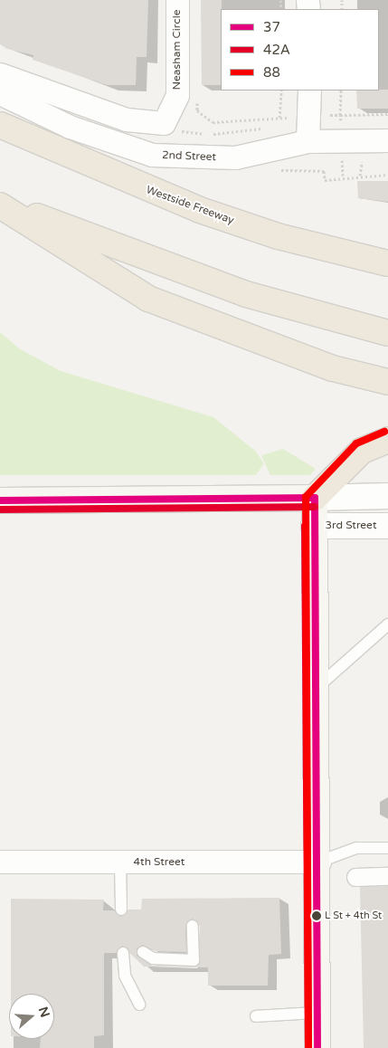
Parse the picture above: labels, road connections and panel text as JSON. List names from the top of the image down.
{
  "streets": {
    "highway": ["Westside Freeway"],
    "street": [
      "Neasham Circle",
      "2nd Street",
      "3rd Street",
      "4th Street"
    ]
  },
  "places": ["L St + 4th St"],
  "lines": ["transit line 88", "transit line 37", "transit line 42A"],
  "legend": ["37", "42A", "88"],
  "north": "right"
}
